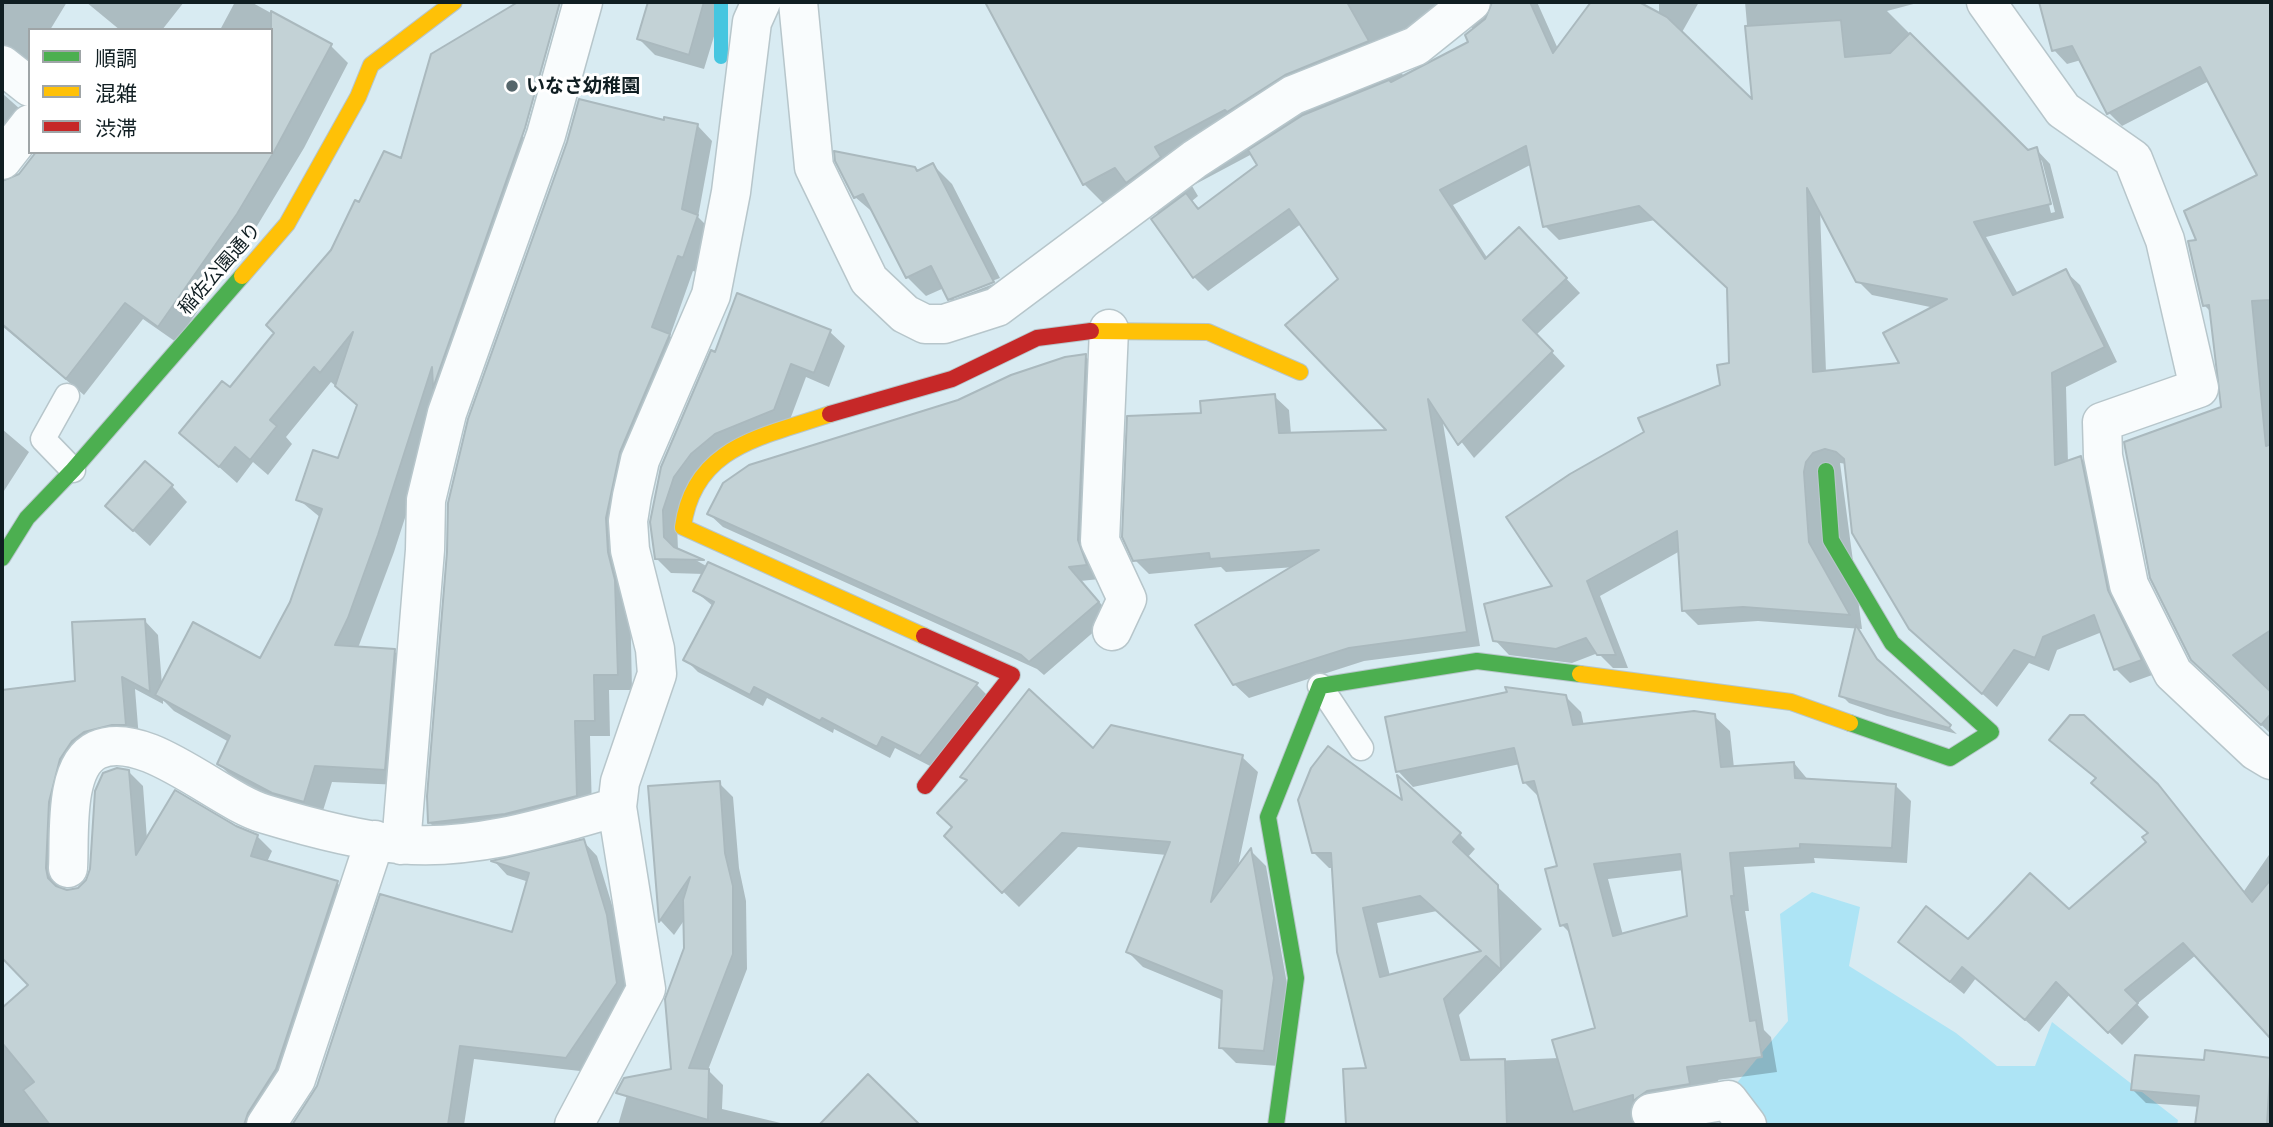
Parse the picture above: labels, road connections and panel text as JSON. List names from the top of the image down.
{
  "streets": {
    "street": ["稲佐公園通り"]
  },
  "places": ["いなさ幼稚園"],
  "legend": ["順調", "混雑", "渋滞"]
}
